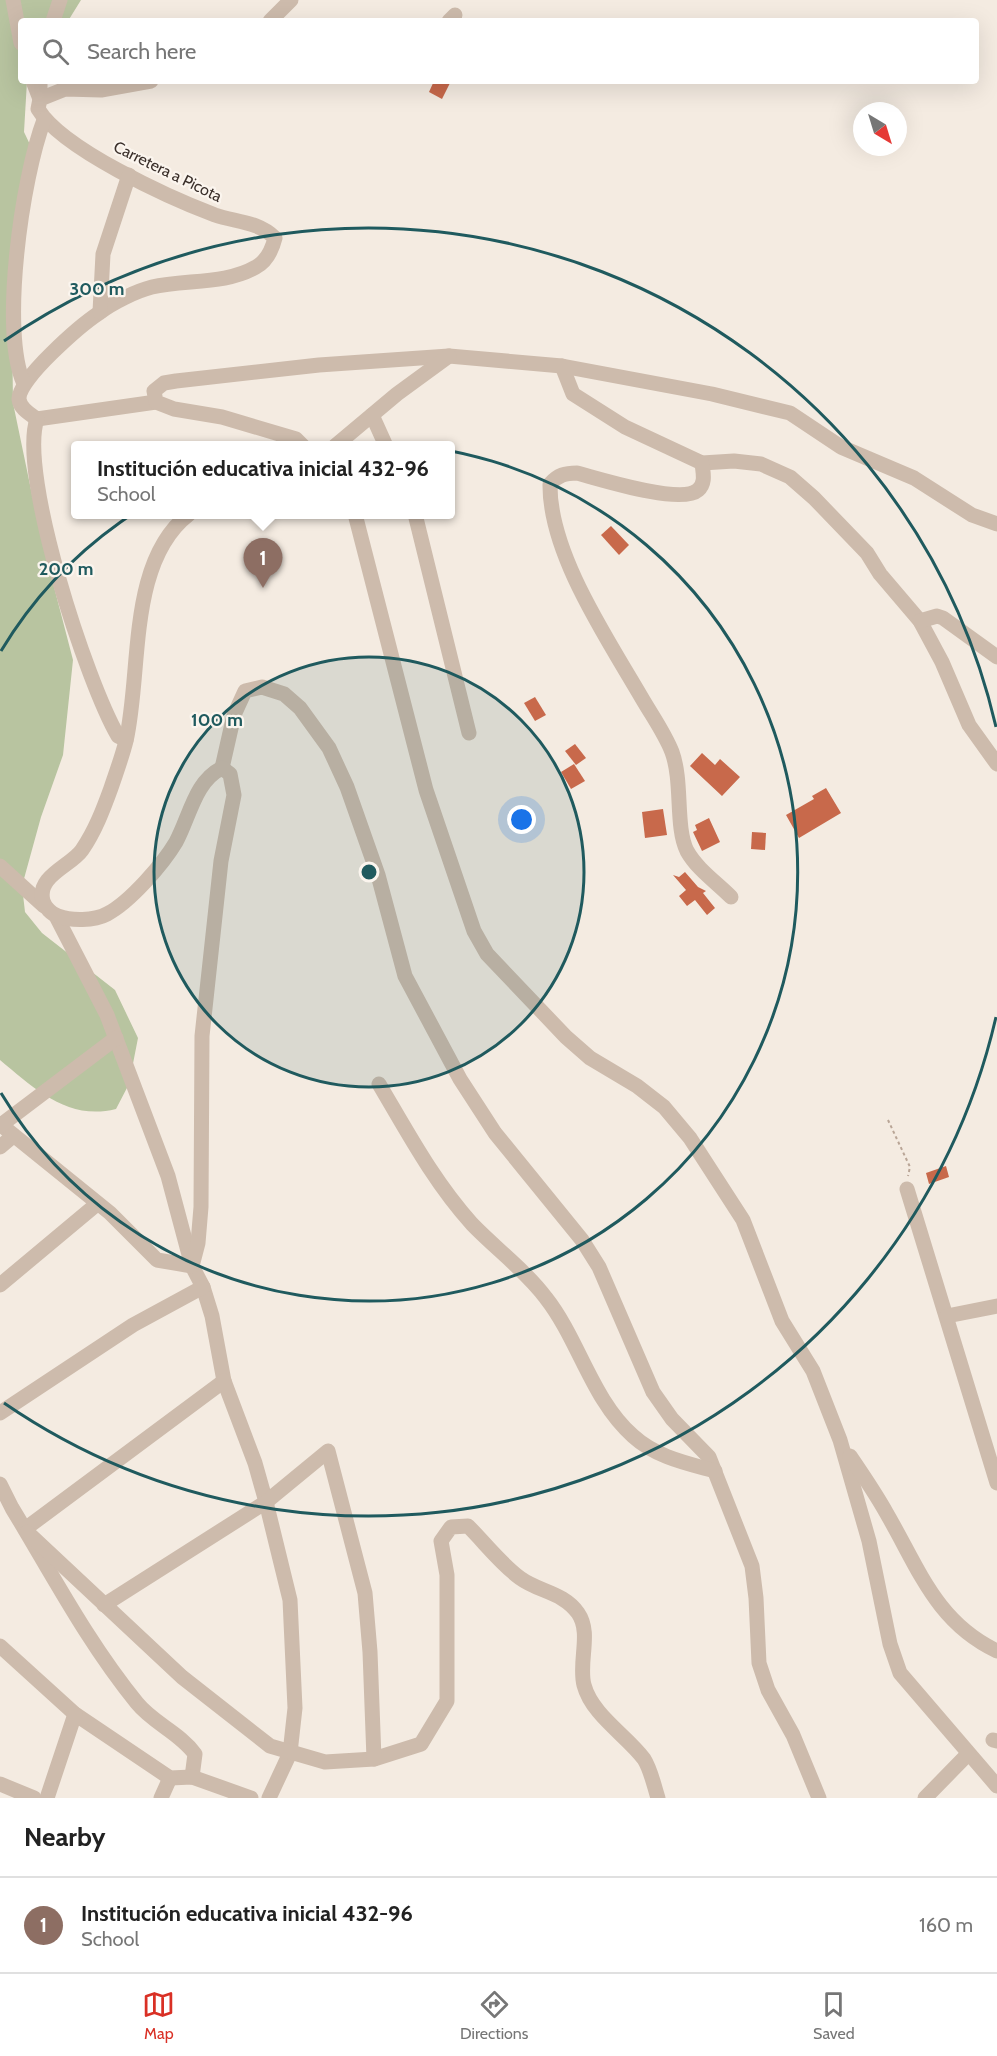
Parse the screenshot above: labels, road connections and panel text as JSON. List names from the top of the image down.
{
  "streets": {
    "street": ["Carretera a Picota"]
  },
  "north": "bottom right",
  "page": {
    "search": "Search here",
    "popup": ["Institución educativa inicial 432-96", "School"],
    "pins": "1",
    "heading": "Nearby",
    "list": [
      {
        "mark": "1",
        "name": "Institución educativa inicial 432-96",
        "note": "School",
        "value": "160 m"
      }
    ],
    "nav": ["Map", "Directions", "Saved"]
  },
  "rings": ["300 m", "200 m", "100 m"]
}
